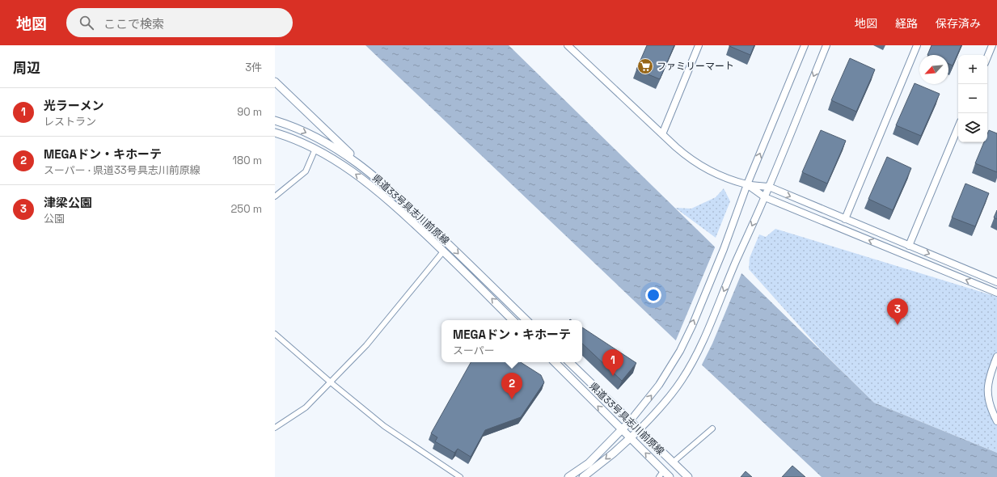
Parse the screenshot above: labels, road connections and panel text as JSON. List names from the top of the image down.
{
  "streets": {
    "main road": ["県道33号具志川前原線"]
  },
  "places": {
    "supermarket": ["ファミリーマート"]
  },
  "north": "bottom left",
  "page": {
    "header": "地図",
    "search": "ここで検索",
    "nav": ["地図", "経路", "保存済み"],
    "heading": ["周辺", "3件"],
    "map_buttons": ["+", "−"],
    "list": [
      {
        "mark": "1",
        "name": "光ラーメン",
        "note": "レストラン",
        "value": "90 m"
      },
      {
        "mark": "2",
        "name": "MEGAドン・キホーテ",
        "note": "スーパー · 県道33号具志川前原線",
        "value": "180 m"
      },
      {
        "mark": "3",
        "name": "津梁公園",
        "note": "公園",
        "value": "250 m"
      }
    ],
    "pins": ["3", "1", "2"],
    "popup": ["MEGAドン・キホーテ", "スーパー"]
  }
}
